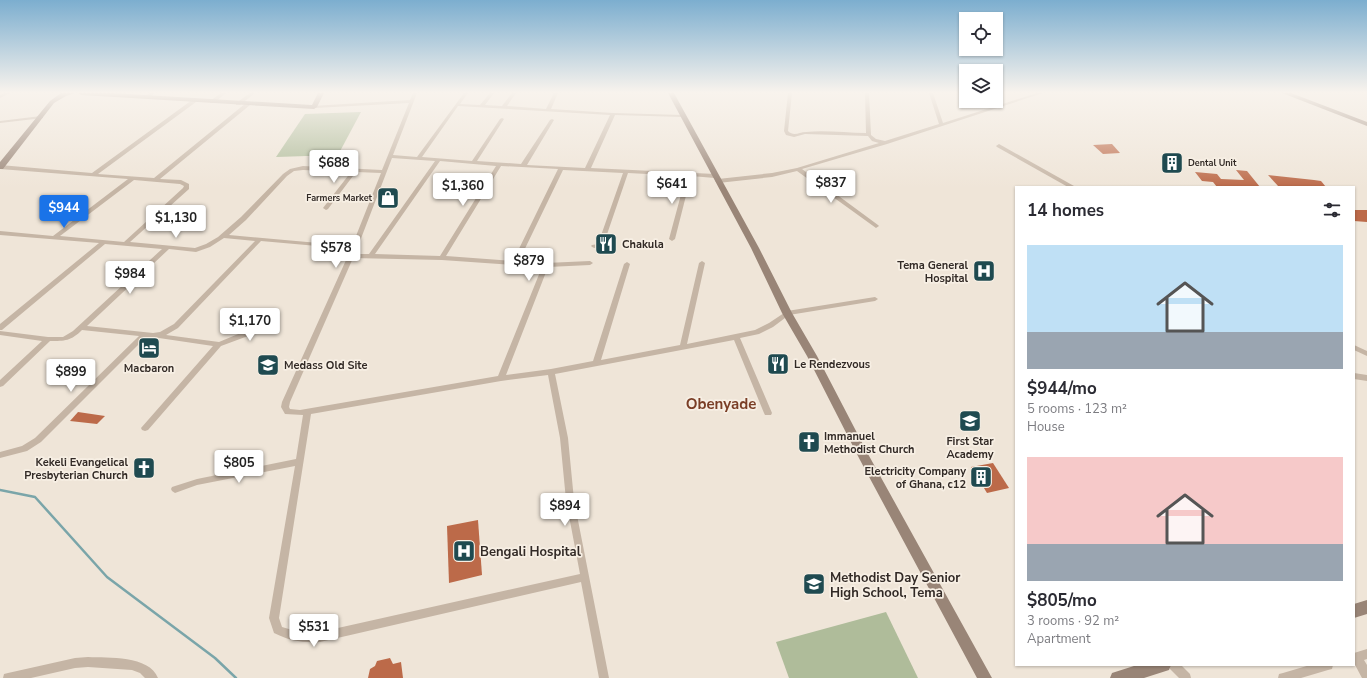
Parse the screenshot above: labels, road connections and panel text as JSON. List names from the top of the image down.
{
  "districts": ["Obenyade"],
  "places": {
    "building": ["Dental Unit", "Electricity Company of Ghana, c12"],
    "shop": ["Farmers Market"],
    "restaurant": ["Chakula", "Le Rendezvous"],
    "hospital": ["Tema General Hospital", "Bengali Hospital"],
    "hotel": ["Macbaron"],
    "school or university": ["Medass Old Site", "First Star Academy", "Methodist Day Senior High School, Tema"],
    "church": ["Immanuel Methodist Church", "Kekeli Evangelical Presbyterian Church"]
  },
  "page": {
    "price": [
      "$688",
      "$837",
      "$641",
      "$1,360",
      "$944",
      "$1,130",
      "$578",
      "$879",
      "$984",
      "$1,170",
      "$899",
      "$805",
      "$894",
      "$531"
    ],
    "heading": "14 homes",
    "list": [
      {
        "name": "$944/mo",
        "note": "5 rooms · 123 m² · House"
      },
      {
        "name": "$805/mo",
        "note": "3 rooms · 92 m² · Apartment"
      }
    ]
  }
}
